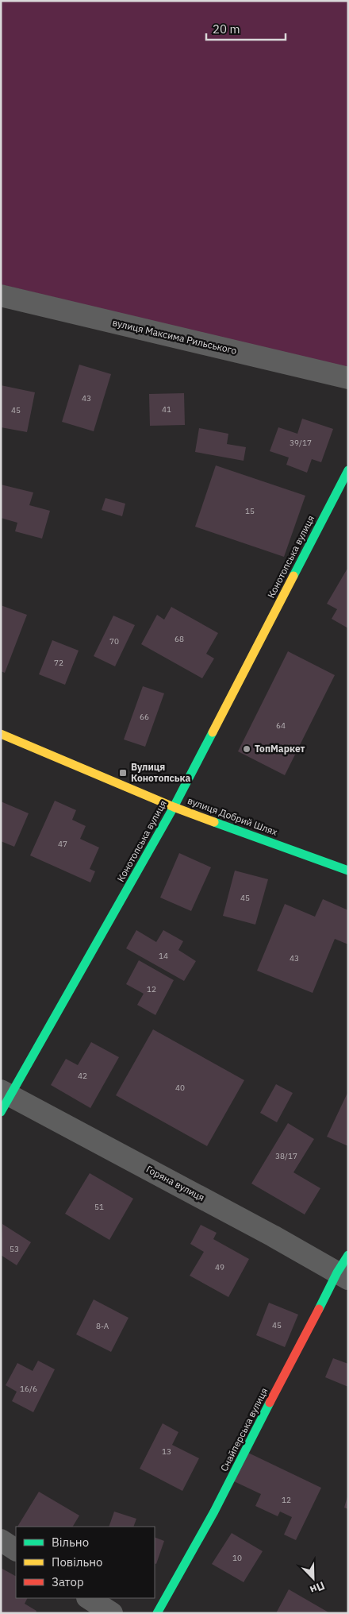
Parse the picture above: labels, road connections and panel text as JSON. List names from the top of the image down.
{
  "streets": {
    "street": [
      "вулиця Максима Рильського",
      "Конотопська вулиця",
      "вулиця Добрий Шлях",
      "Горяна вулиця",
      "Снайперська вулиця"
    ]
  },
  "crossings": [
    ["Конотопська вулиця", "вулиця Добрий Шлях"],
    ["Конотопська вулиця", "Горяна вулиця"],
    ["Горяна вулиця", "Снайперська вулиця"]
  ],
  "places": {
    "other": ["ТопМаркет"],
    "transit": ["Вулиця Конотопська"]
  },
  "house_numbers": [
    "43",
    "41",
    "45",
    "39/17",
    "15",
    "68",
    "70",
    "72",
    "66",
    "64",
    "47",
    "45",
    "14",
    "43",
    "12",
    "42",
    "40",
    "38/17",
    "51",
    "53",
    "49",
    "45",
    "8-А",
    "16/6",
    "13",
    "12",
    "10"
  ],
  "legend": ["Вільно", "Повільно", "Затор"],
  "scale_bar": "20 m",
  "north": "bottom right"
}
